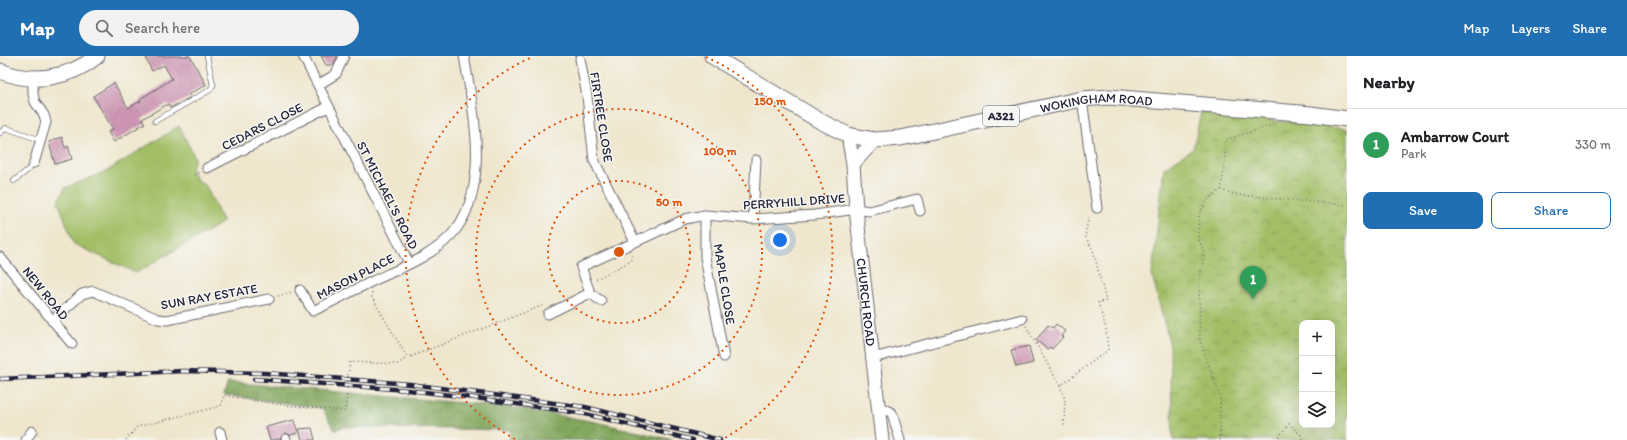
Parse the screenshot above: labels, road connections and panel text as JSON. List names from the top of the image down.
{
  "streets": {
    "main road": ["WOKINGHAM ROAD", "A321"],
    "street": [
      "FIRTREE CLOSE",
      "CEDARS CLOSE",
      "ST MICHAEL'S ROAD",
      "PERRYHILL DRIVE",
      "MASON PLACE",
      "MAPLE CLOSE",
      "NEW ROAD",
      "SUN RAY ESTATE",
      "CHURCH ROAD"
    ]
  },
  "crossings": [
    ["WOKINGHAM ROAD", "A321"],
    ["WOKINGHAM ROAD", "CHURCH ROAD"],
    ["A321", "CHURCH ROAD"],
    ["FIRTREE CLOSE", "PERRYHILL DRIVE"],
    ["CEDARS CLOSE", "ST MICHAEL'S ROAD"],
    ["ST MICHAEL'S ROAD", "MASON PLACE"],
    ["PERRYHILL DRIVE", "MAPLE CLOSE"],
    ["PERRYHILL DRIVE", "CHURCH ROAD"],
    ["NEW ROAD", "SUN RAY ESTATE"]
  ],
  "page": {
    "header": "Map",
    "search": "Search here",
    "nav": ["Map", "Layers", "Share"],
    "heading": "Nearby",
    "list": [
      {
        "mark": "1",
        "name": "Ambarrow Court",
        "note": "Park",
        "value": "330 m"
      }
    ],
    "buttons": ["Save", "Share"],
    "pins": "1",
    "map_buttons": ["+", "−"]
  },
  "rings": ["150 m", "100 m", "50 m"]
}
